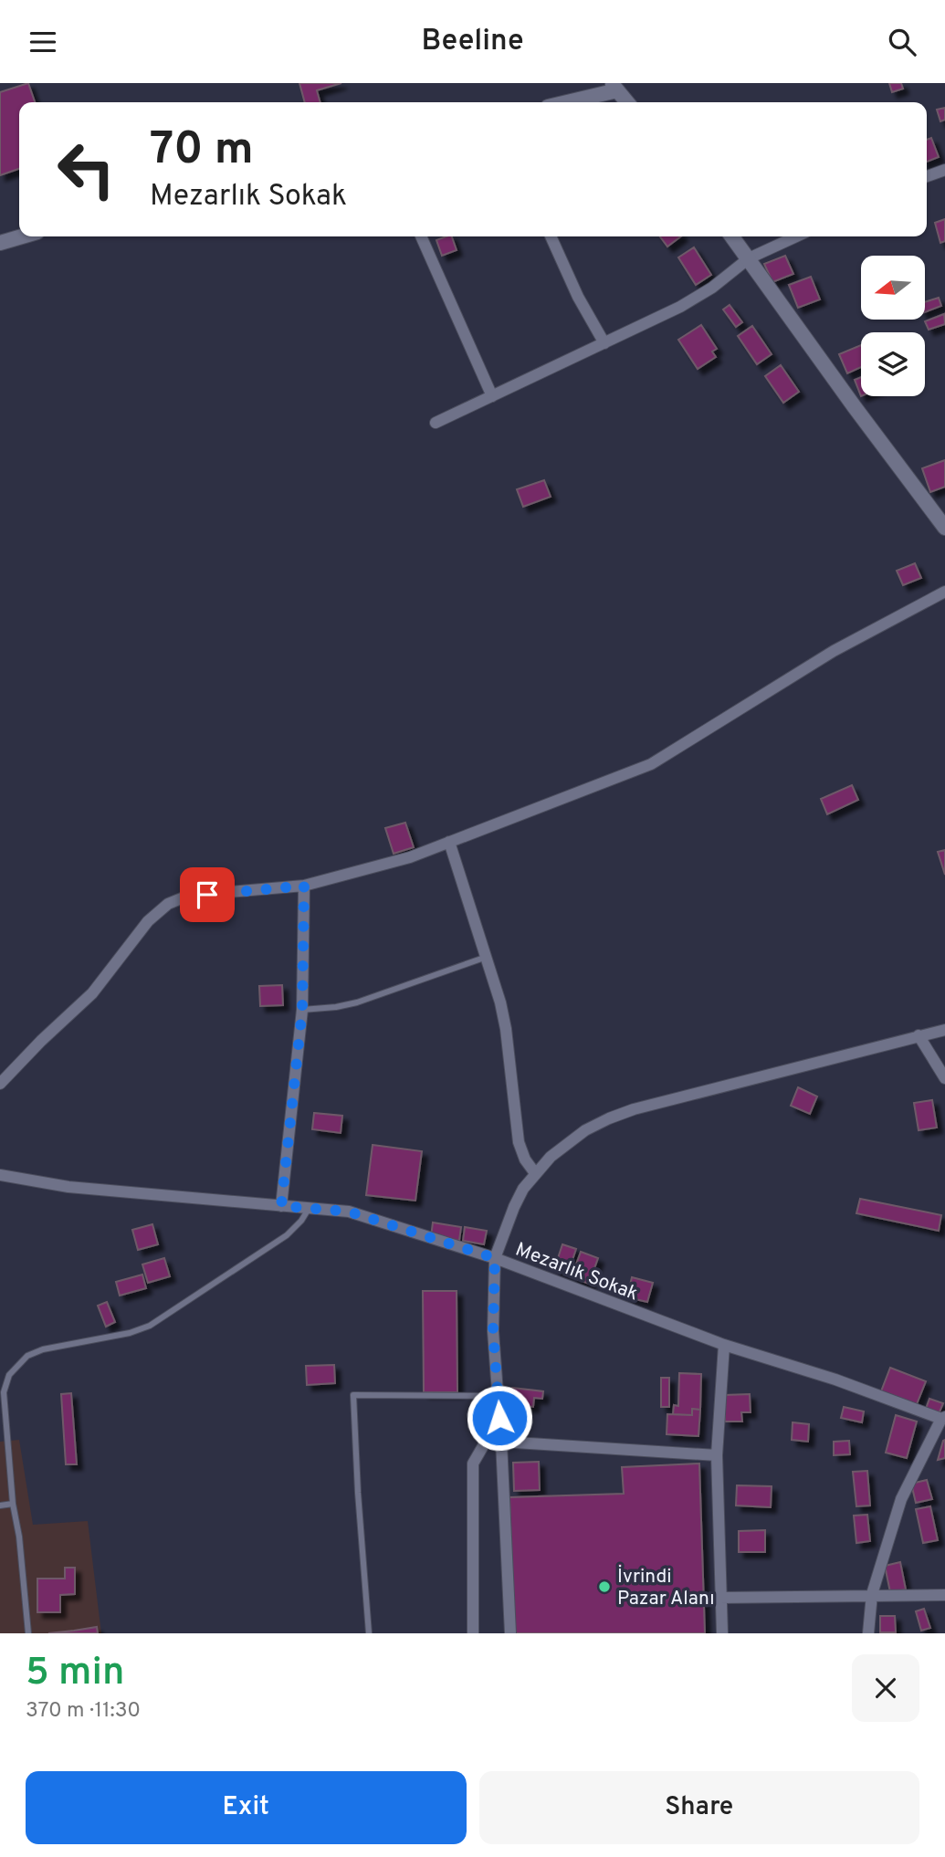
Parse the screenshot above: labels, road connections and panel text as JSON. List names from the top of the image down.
{
  "streets": {
    "street": ["Mezarlık Sokak"]
  },
  "places": ["İvrindi Pazar Alanı"],
  "north": "left",
  "page": {
    "header": "Beeline",
    "turn": ["70 m", "Mezarlık Sokak"],
    "heading": ["5 min", "370 m · 11:30"],
    "buttons": ["Exit", "Share"]
  }
}
